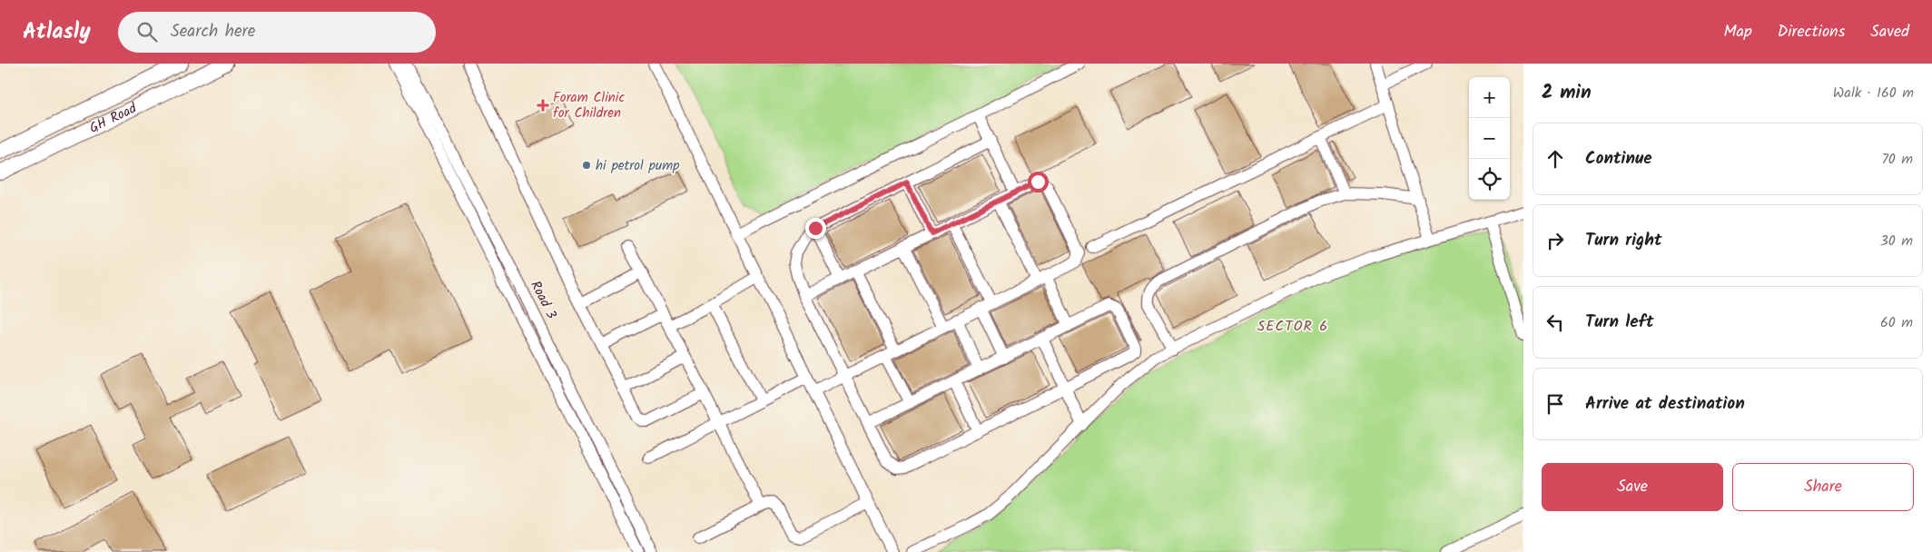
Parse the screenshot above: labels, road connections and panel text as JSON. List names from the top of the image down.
{
  "streets": {
    "main road": ["GH Road"],
    "street": ["Road 3"]
  },
  "districts": ["SECTOR 6"],
  "places": {
    "health": ["Foram Clinic for Children"],
    "other": ["hi petrol pump"]
  },
  "page": {
    "header": "Atlasly",
    "search": "Search here",
    "nav": ["Map", "Directions", "Saved"],
    "heading": ["2 min", "Walk · 160 m"],
    "map_buttons": ["+", "−"],
    "list": [
      ["Continue", "70 m"],
      ["Turn right", "30 m"],
      ["Turn left", "60 m"],
      "Arrive at destination"
    ],
    "buttons": ["Save", "Share"]
  }
}
